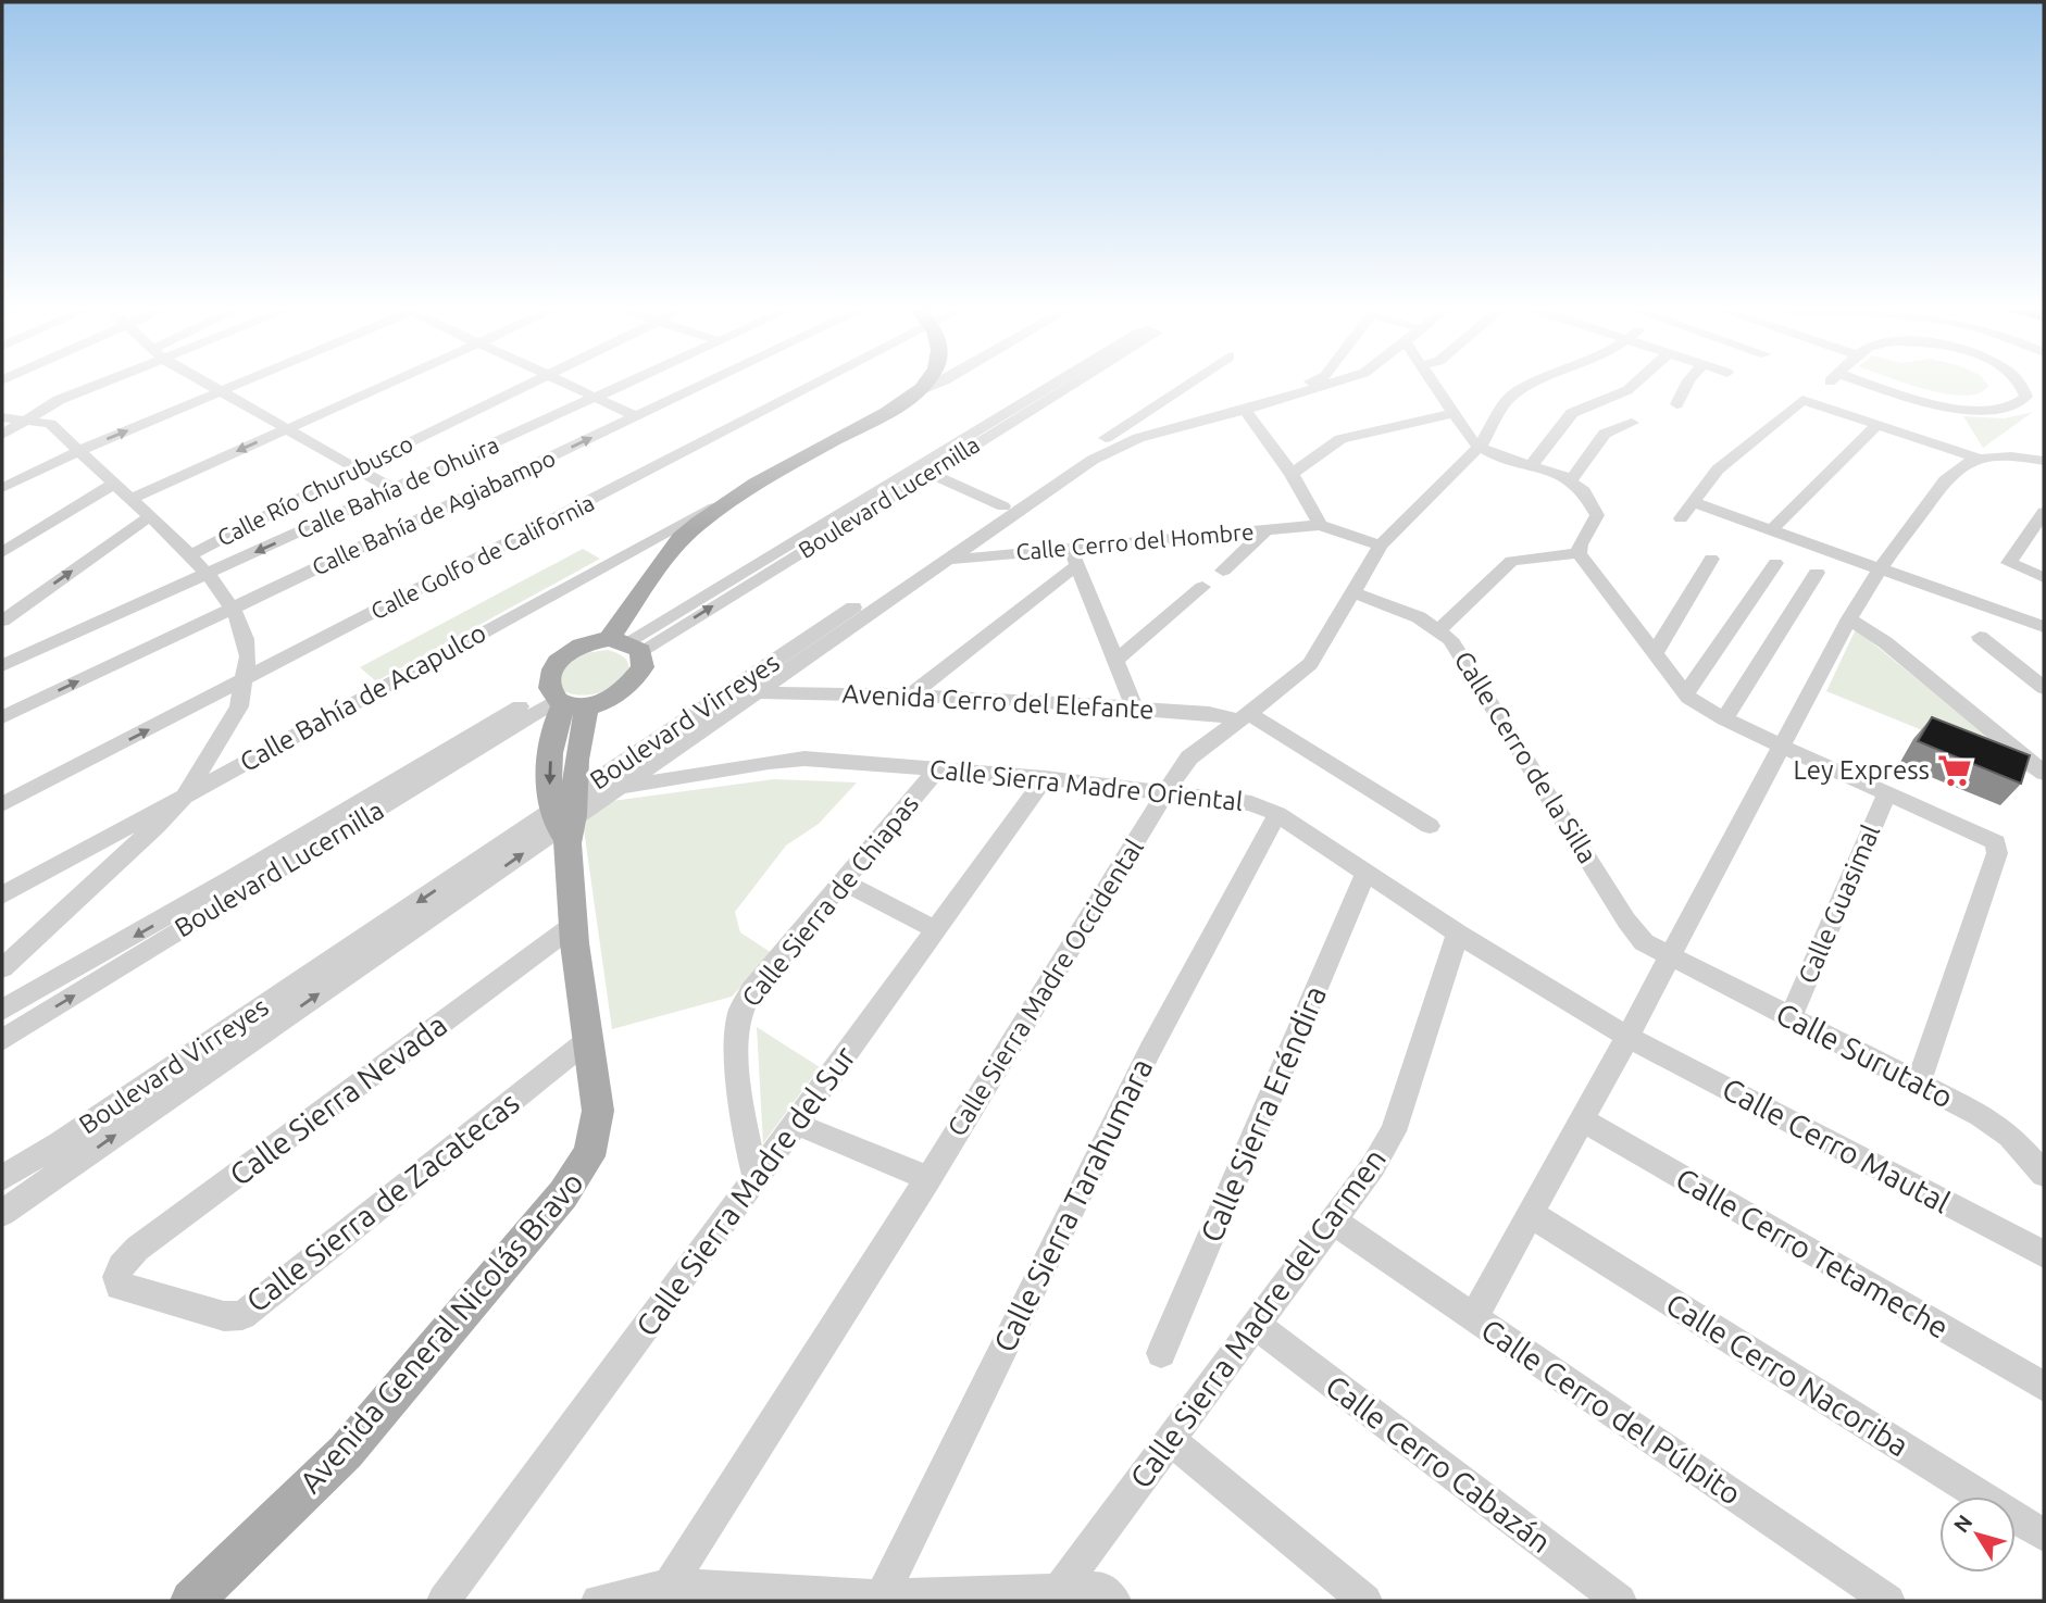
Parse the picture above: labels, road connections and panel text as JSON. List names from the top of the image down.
{
  "streets": {
    "main road": ["Avenida General Nicolás Bravo"],
    "street": [
      "Calle Bahía de Ohuira",
      "Calle Río Churubusco",
      "Boulevard Lucernilla",
      "Calle Bahía de Agiabampo",
      "Calle Cerro del Hombre",
      "Calle Golfo de California",
      "Calle Bahía de Acapulco",
      "Avenida Cerro del Elefante",
      "Boulevard Virreyes",
      "Calle Cerro de la Silla",
      "Calle Sierra Madre Oriental",
      "Calle Sierra de Chiapas",
      "Calle Guasimal",
      "Calle Sierra Madre Occidental",
      "Calle Surutato",
      "Calle Sierra Nevada",
      "Calle Sierra Eréndira",
      "Calle Cerro Mautal",
      "Calle Sierra Madre del Sur",
      "Calle Sierra de Zacatecas",
      "Calle Sierra Tarahumara",
      "Calle Cerro Tetameche",
      "Calle Sierra Madre del Carmen",
      "Calle Cerro Nacoriba",
      "Calle Cerro del Púlpito",
      "Calle Cerro Cabazán"
    ]
  },
  "crossings": [
    ["Boulevard Lucernilla", "Avenida General Nicolás Bravo"],
    ["Calle Cerro del Hombre", "Boulevard Virreyes"],
    ["Avenida Cerro del Elefante", "Boulevard Virreyes"],
    ["Avenida Cerro del Elefante", "Calle Sierra Madre Occidental"],
    ["Boulevard Virreyes", "Calle Sierra Madre Oriental"],
    ["Boulevard Virreyes", "Avenida General Nicolás Bravo"],
    ["Calle Cerro de la Silla", "Calle Sierra Madre Occidental"],
    ["Calle Cerro de la Silla", "Calle Surutato"],
    ["Calle Sierra Madre Oriental", "Calle Sierra de Chiapas"],
    ["Calle Sierra Madre Oriental", "Calle Sierra Madre Occidental"],
    ["Calle Sierra Madre Oriental", "Calle Sierra Eréndira"],
    ["Calle Sierra Madre Oriental", "Calle Cerro Mautal"],
    ["Calle Sierra Madre Oriental", "Calle Sierra Madre del Sur"],
    ["Calle Sierra Madre Oriental", "Calle Sierra Tarahumara"],
    ["Calle Sierra Madre Oriental", "Calle Sierra Madre del Carmen"],
    ["Calle Sierra Madre Oriental", "Avenida General Nicolás Bravo"],
    ["Calle Sierra de Chiapas", "Calle Sierra Madre del Sur"],
    ["Calle Guasimal", "Calle Surutato"],
    ["Calle Sierra Nevada", "Calle Sierra de Zacatecas"],
    ["Calle Sierra Nevada", "Avenida General Nicolás Bravo"],
    ["Calle Sierra de Zacatecas", "Avenida General Nicolás Bravo"],
    ["Calle Sierra Madre del Carmen", "Calle Cerro del Púlpito"],
    ["Calle Sierra Madre del Carmen", "Calle Cerro Cabazán"]
  ],
  "places": {
    "supermarket": ["Ley Express"]
  },
  "north": "top left"
}
